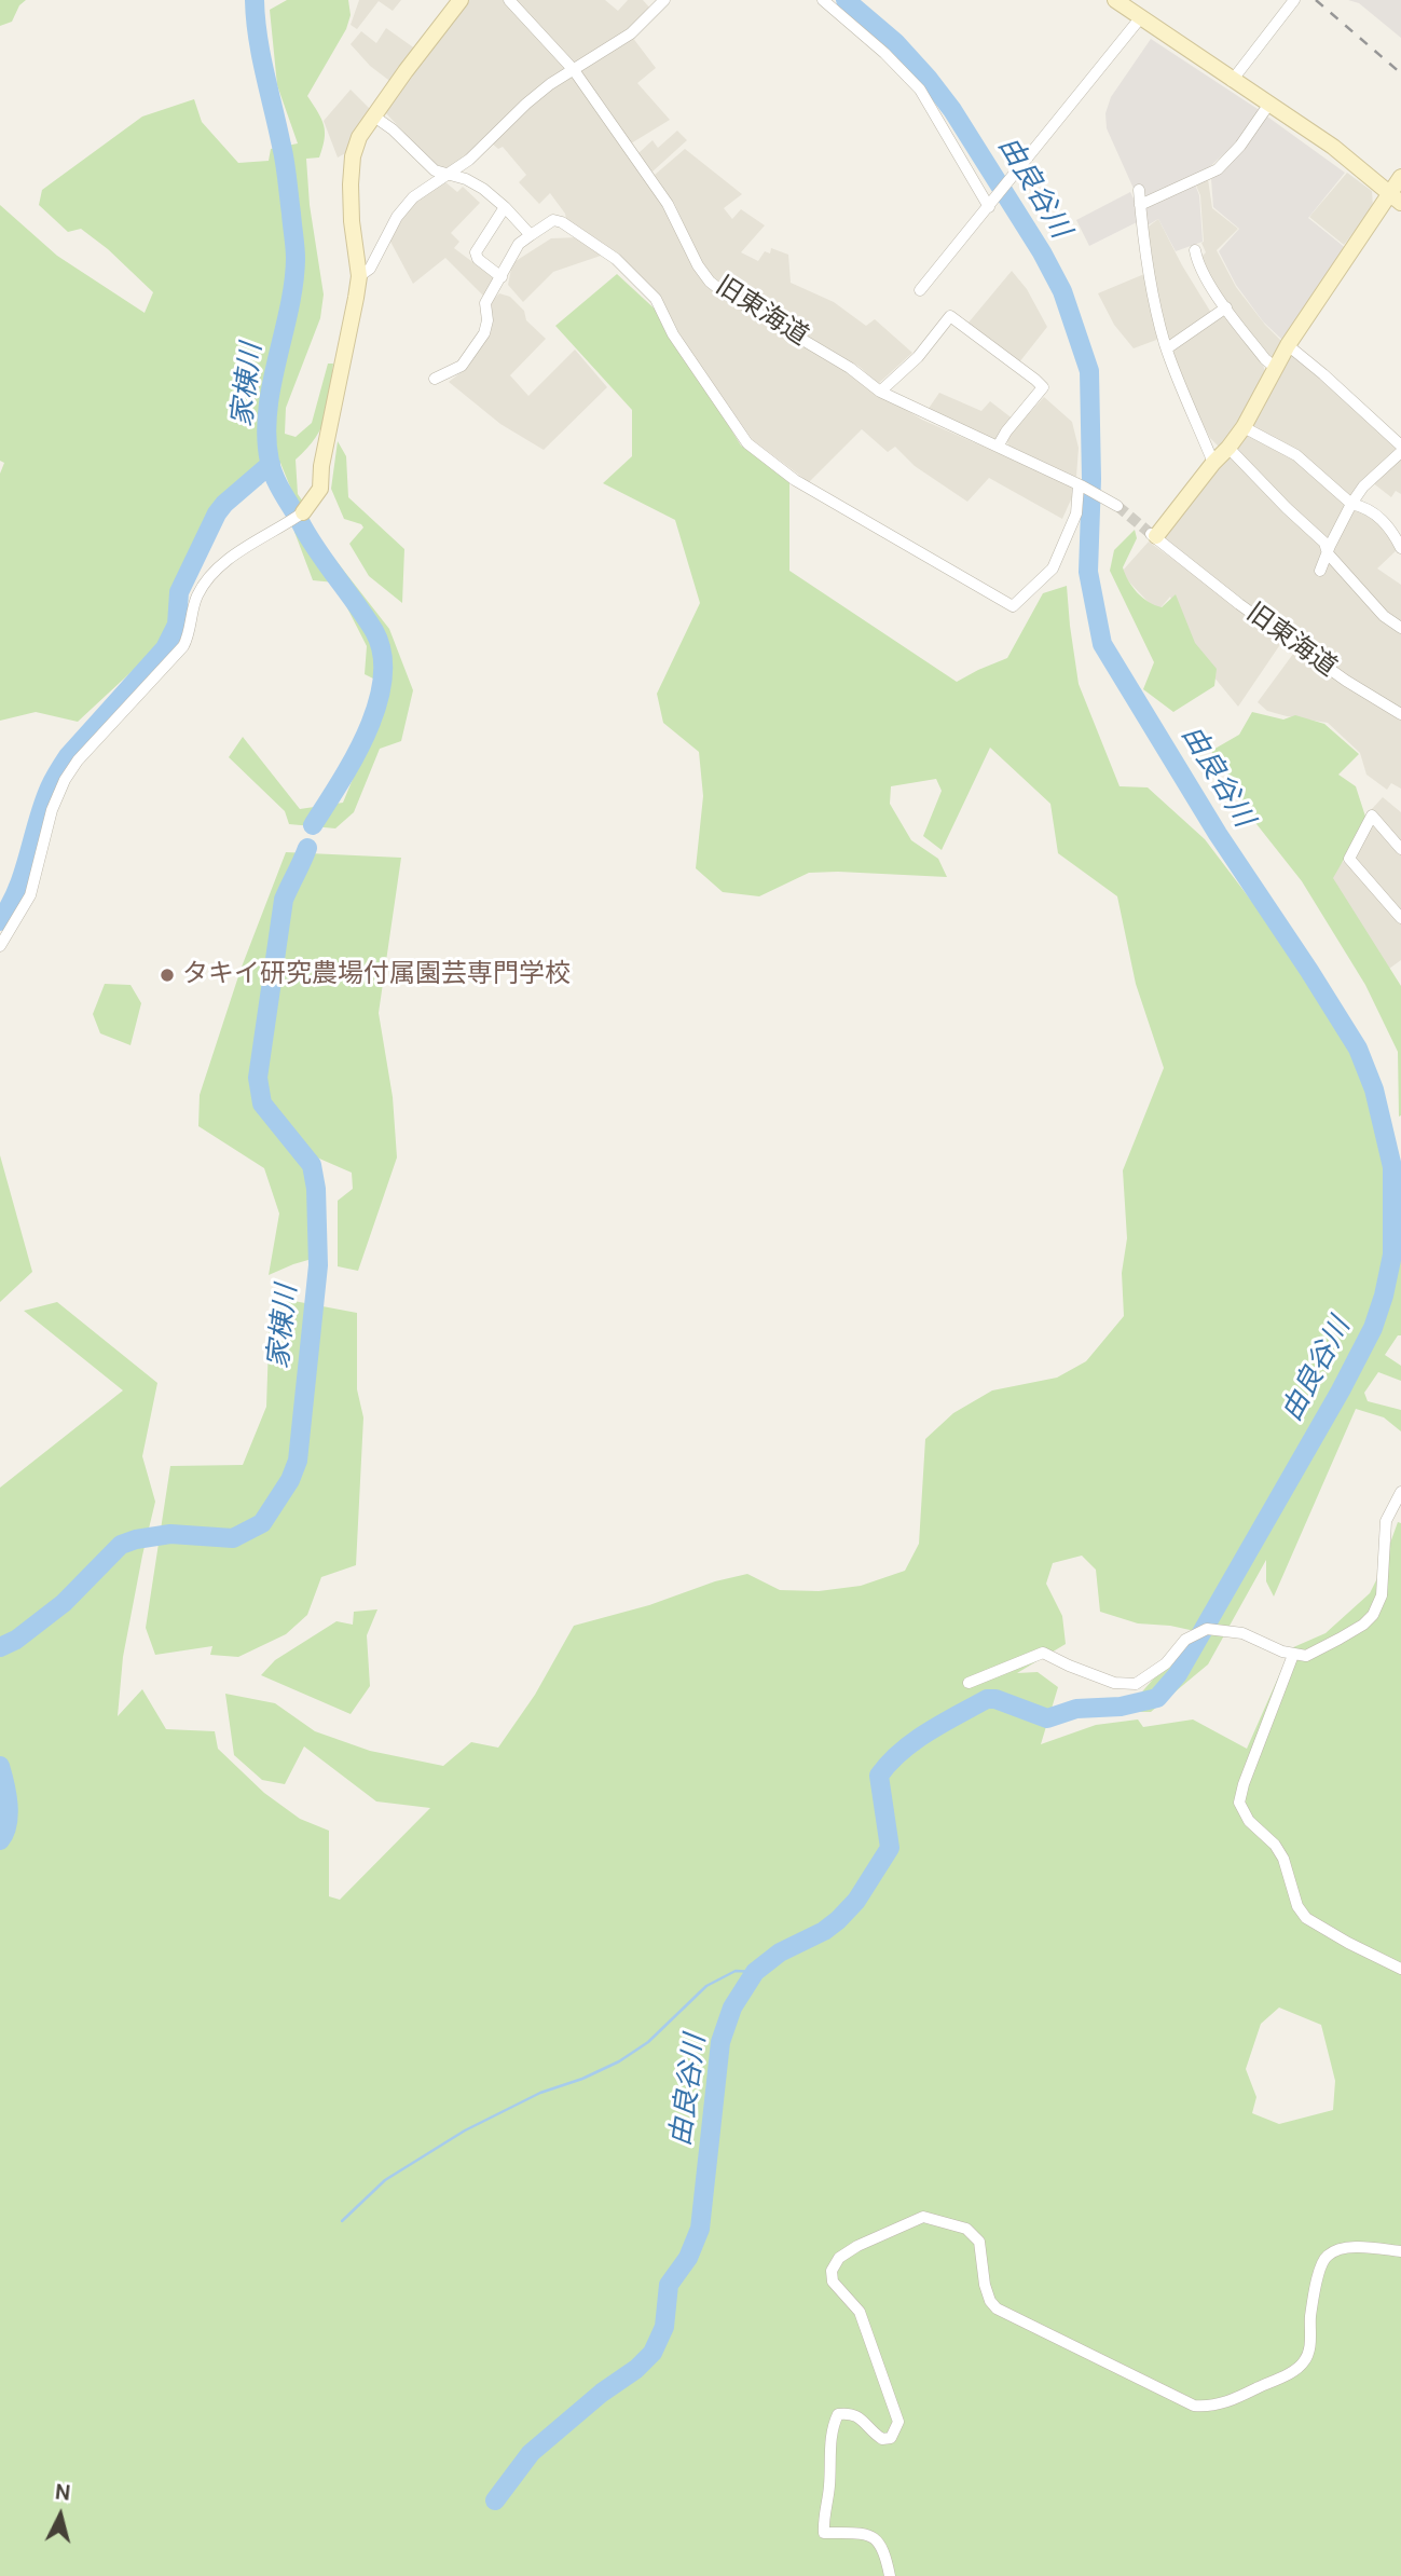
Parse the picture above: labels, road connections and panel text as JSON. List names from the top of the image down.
{
  "streets": {
    "street": ["旧東海道"]
  },
  "water": ["由良谷川", "家棟川"],
  "places": ["タキイ研究農場付属園芸専門学校"],
  "north": "top"
}
